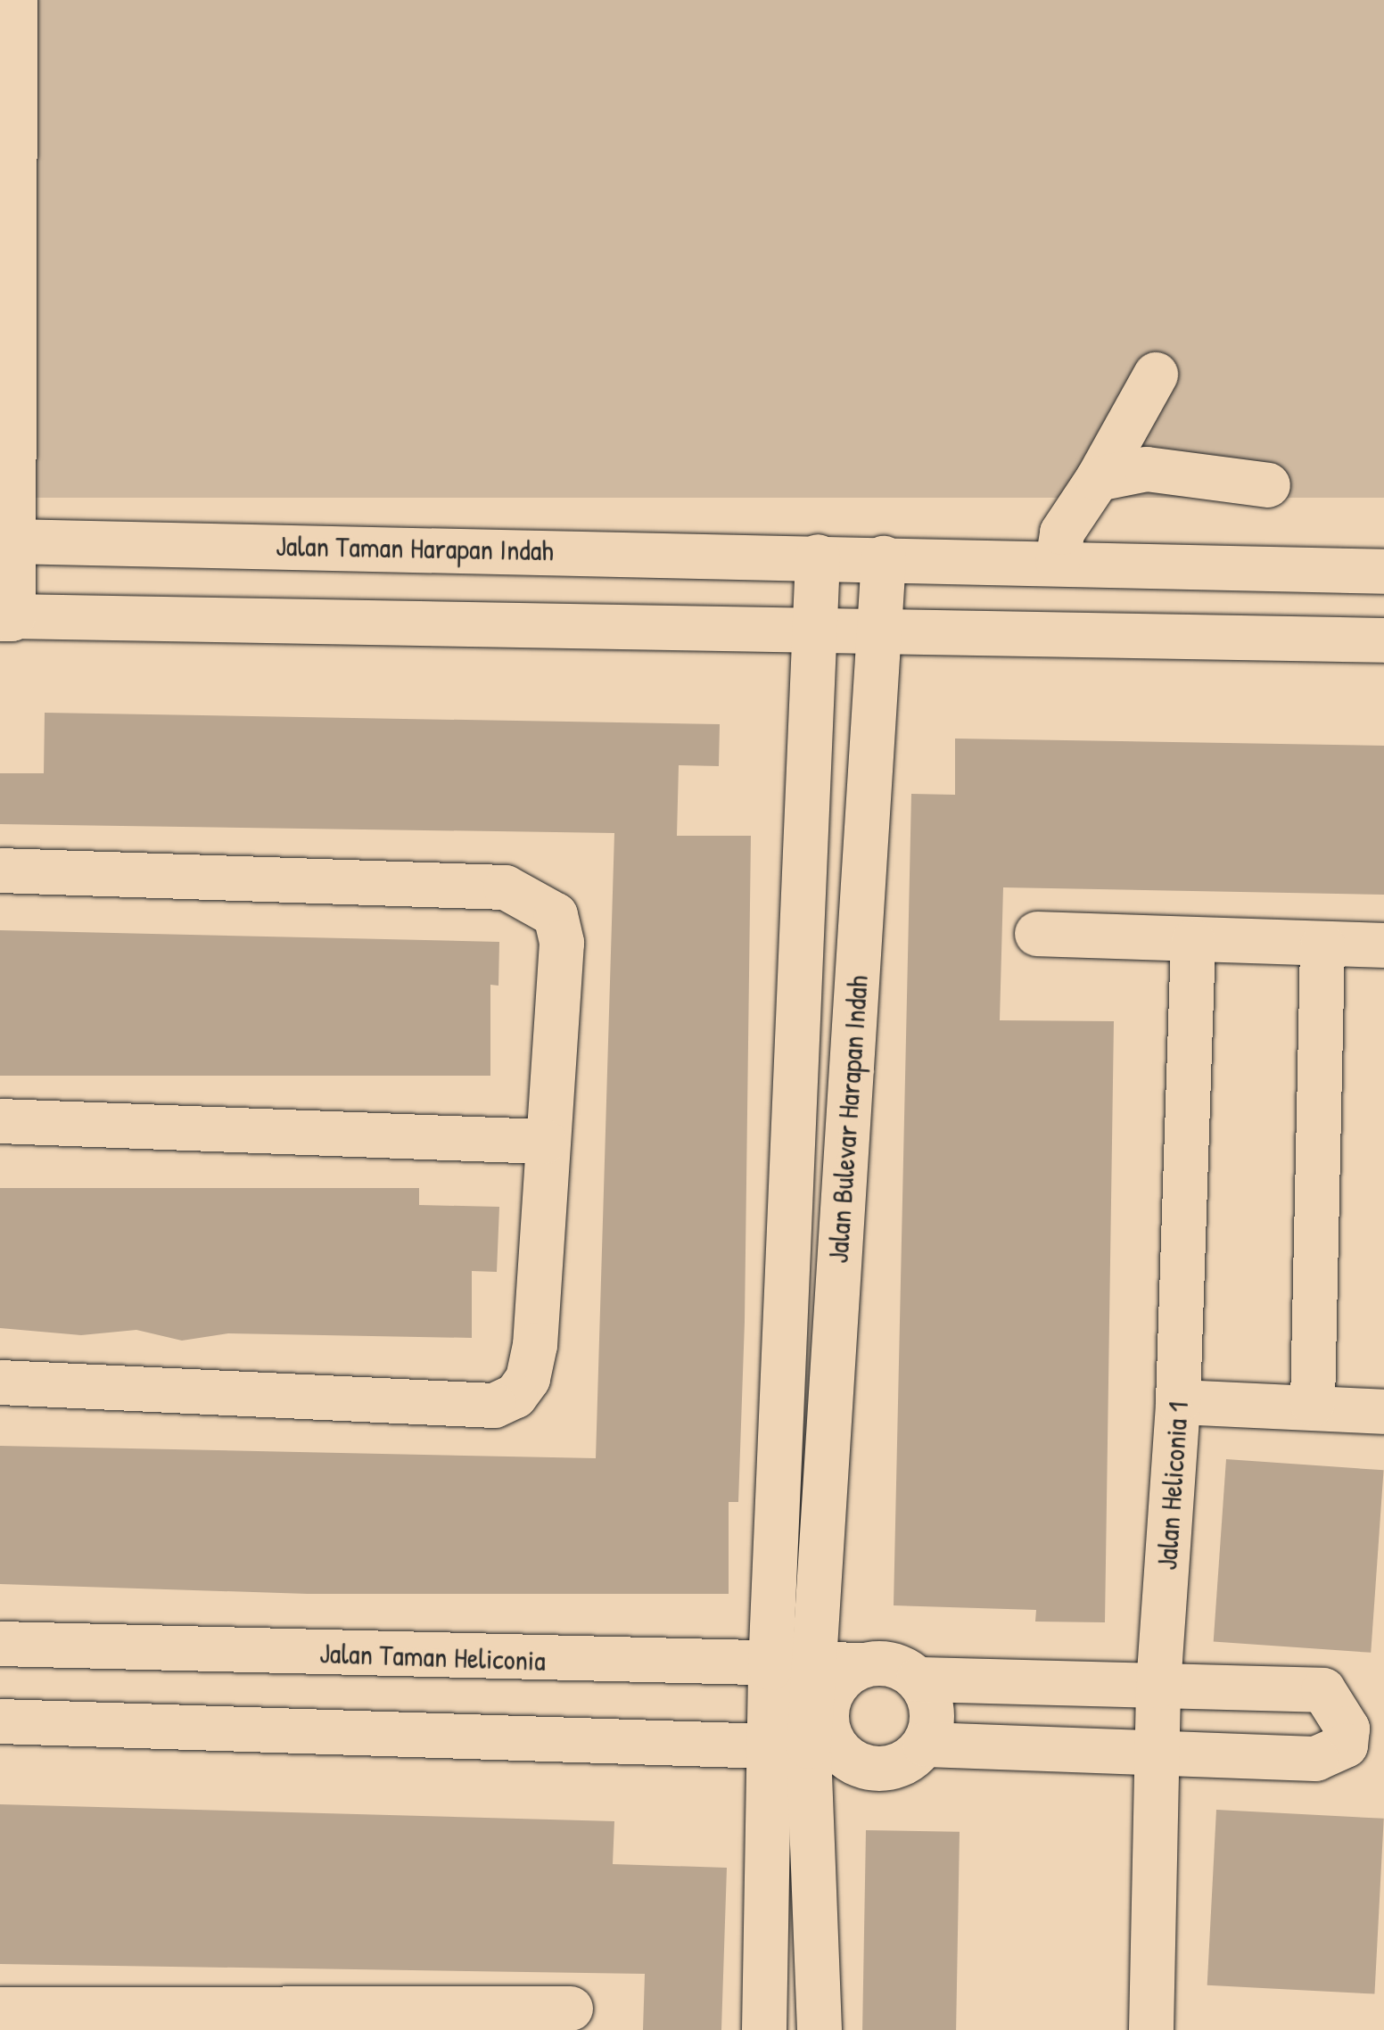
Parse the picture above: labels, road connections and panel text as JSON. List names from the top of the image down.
{
  "streets": {
    "street": [
      "Jalan Taman Harapan Indah",
      "Jalan Bulevar Harapan Indah",
      "Jalan Heliconia 1",
      "Jalan Taman Heliconia"
    ]
  },
  "crossings": [
    ["Jalan Taman Harapan Indah", "Jalan Bulevar Harapan Indah"],
    ["Jalan Bulevar Harapan Indah", "Jalan Taman Heliconia"],
    ["Jalan Heliconia 1", "Jalan Taman Heliconia"]
  ]
}
